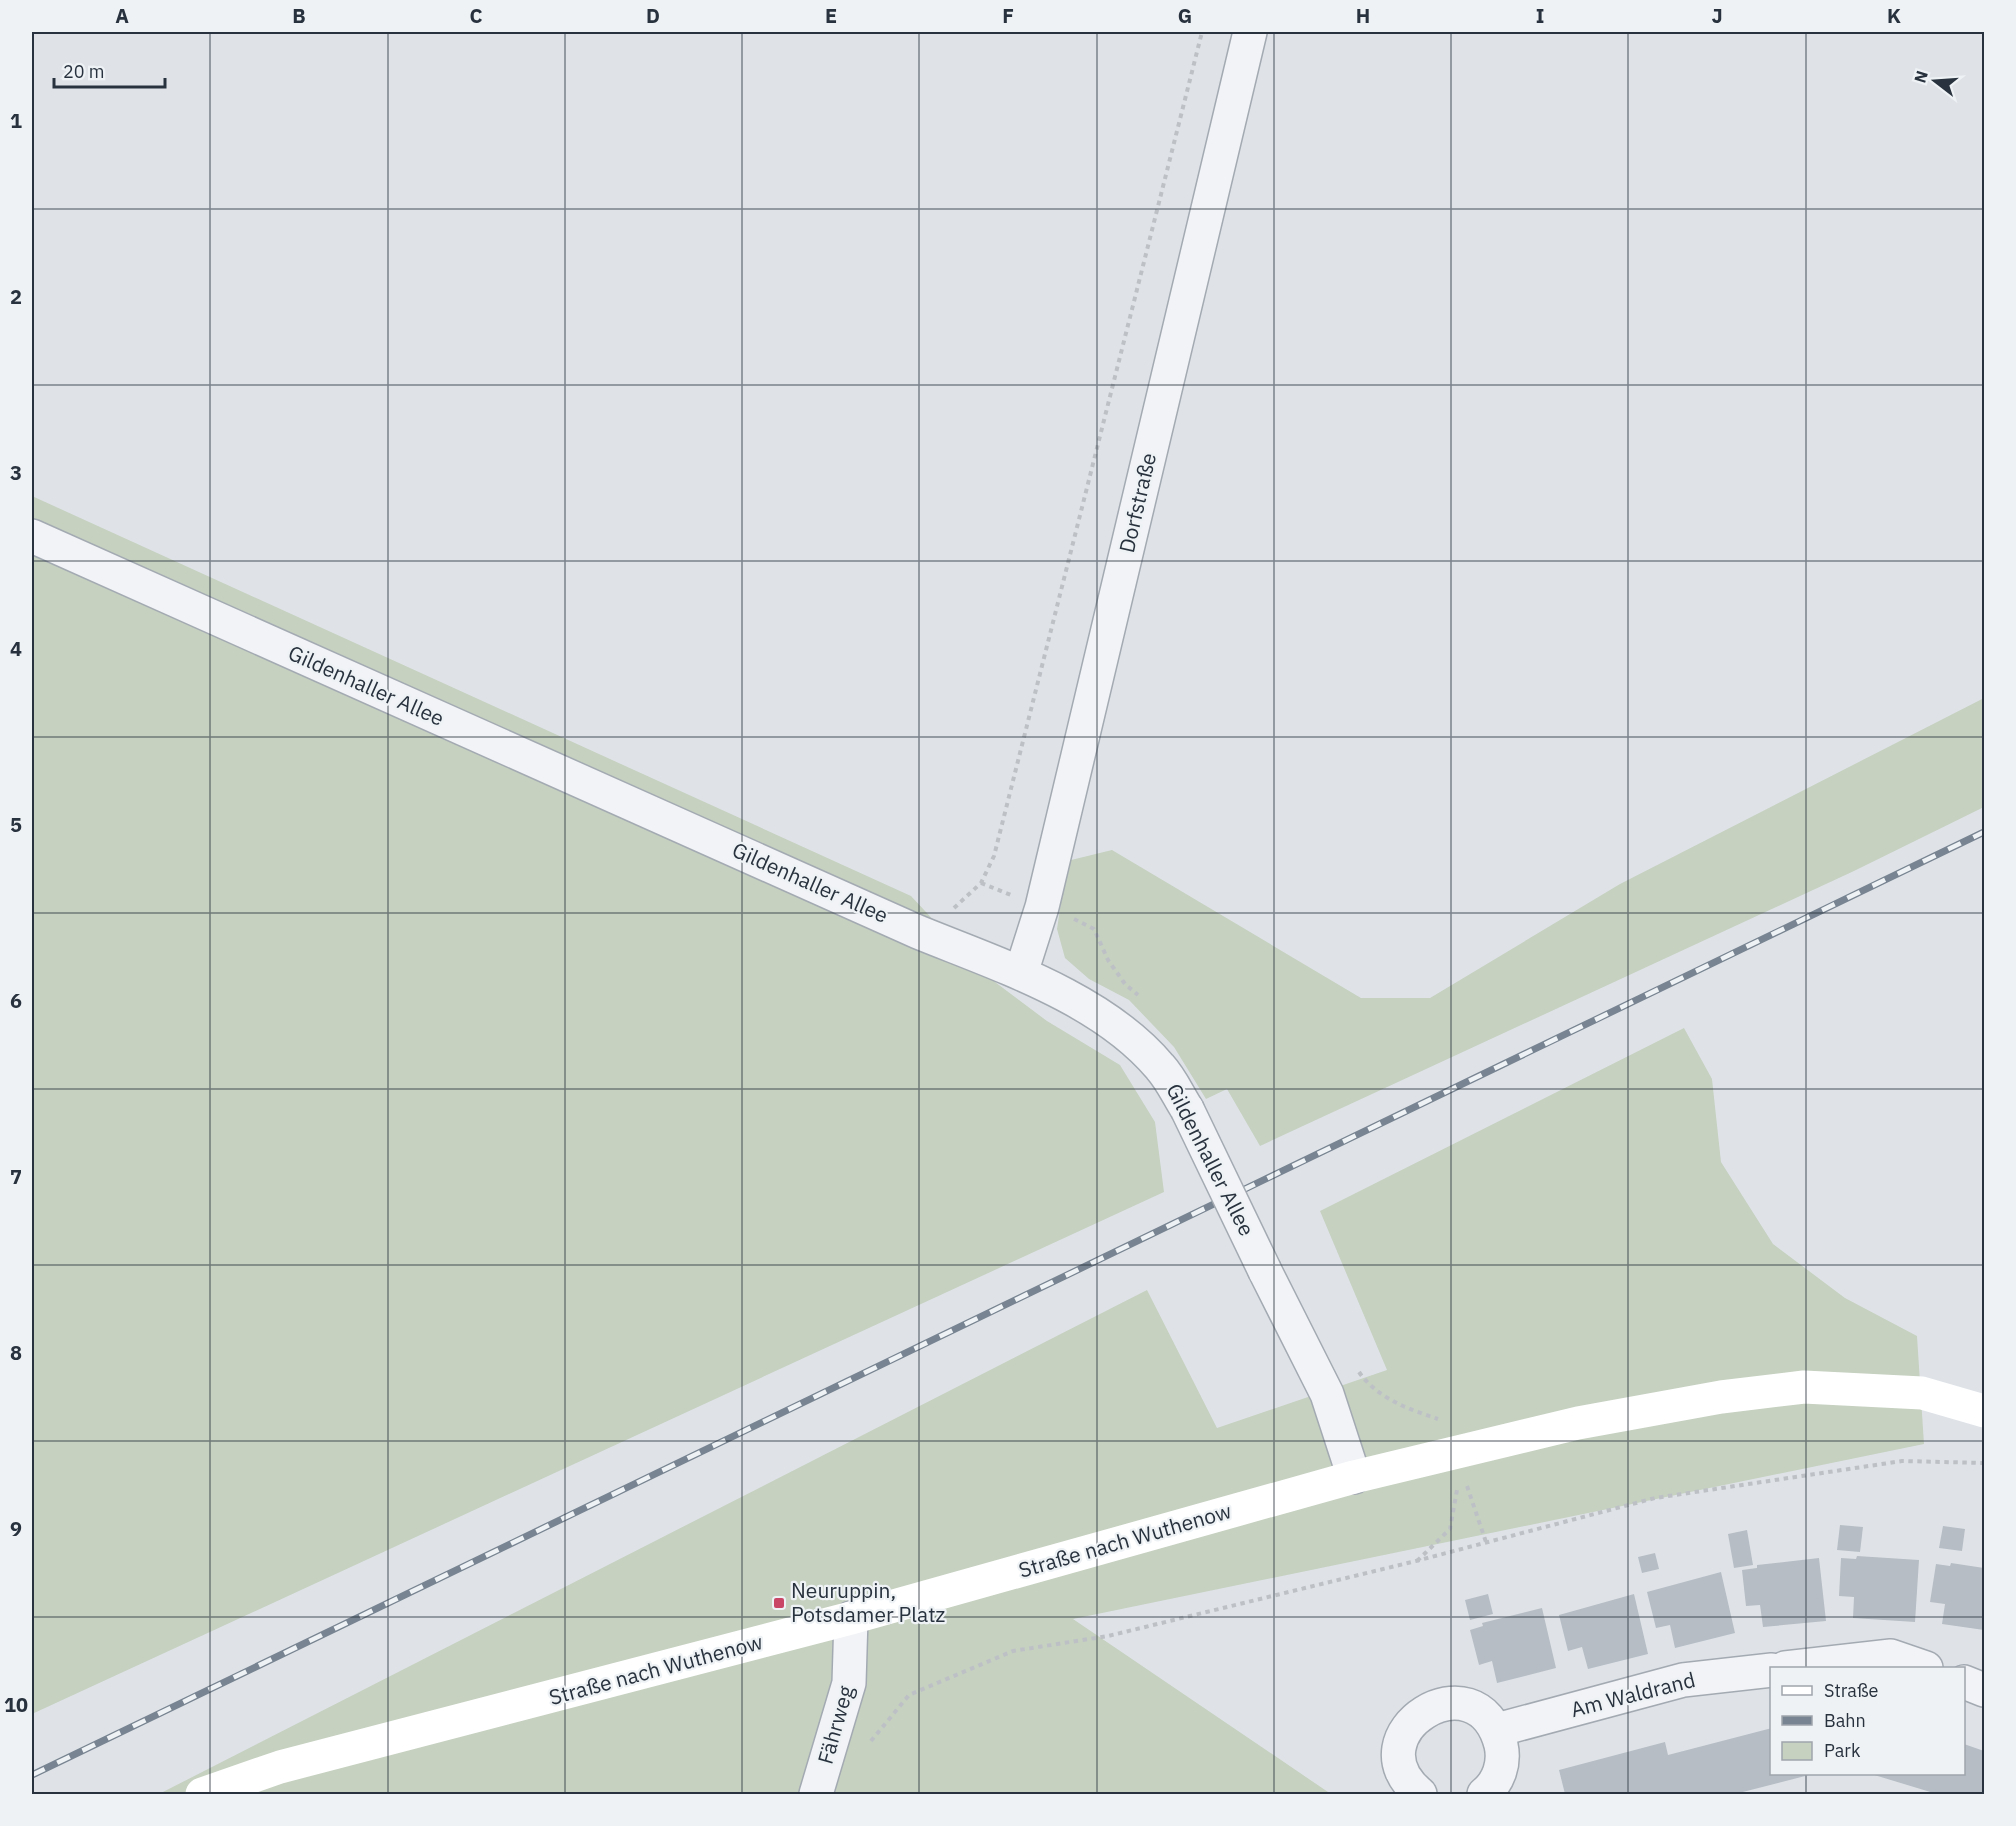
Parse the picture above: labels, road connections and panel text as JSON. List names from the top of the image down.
{
  "streets": {
    "main road": ["Straße nach Wuthenow"],
    "street": [
      "Dorfstraße",
      "Gildenhaller Allee",
      "Am Waldrand",
      "Fährweg"
    ]
  },
  "crossings": [
    ["Dorfstraße", "Gildenhaller Allee"],
    ["Gildenhaller Allee", "Straße nach Wuthenow"],
    ["Straße nach Wuthenow", "Fährweg"]
  ],
  "places": {
    "transit": ["Neuruppin, Potsdamer Platz"]
  },
  "legend": ["Straße", "Bahn", "Park"],
  "scale_bar": "20 m",
  "north": "left",
  "grid": {
    "columns": [
      "A",
      "B",
      "C",
      "D",
      "E",
      "F",
      "G",
      "H",
      "I",
      "J",
      "K"
    ],
    "rows": [
      "1",
      "2",
      "3",
      "4",
      "5",
      "6",
      "7",
      "8",
      "9",
      "10"
    ]
  }
}
